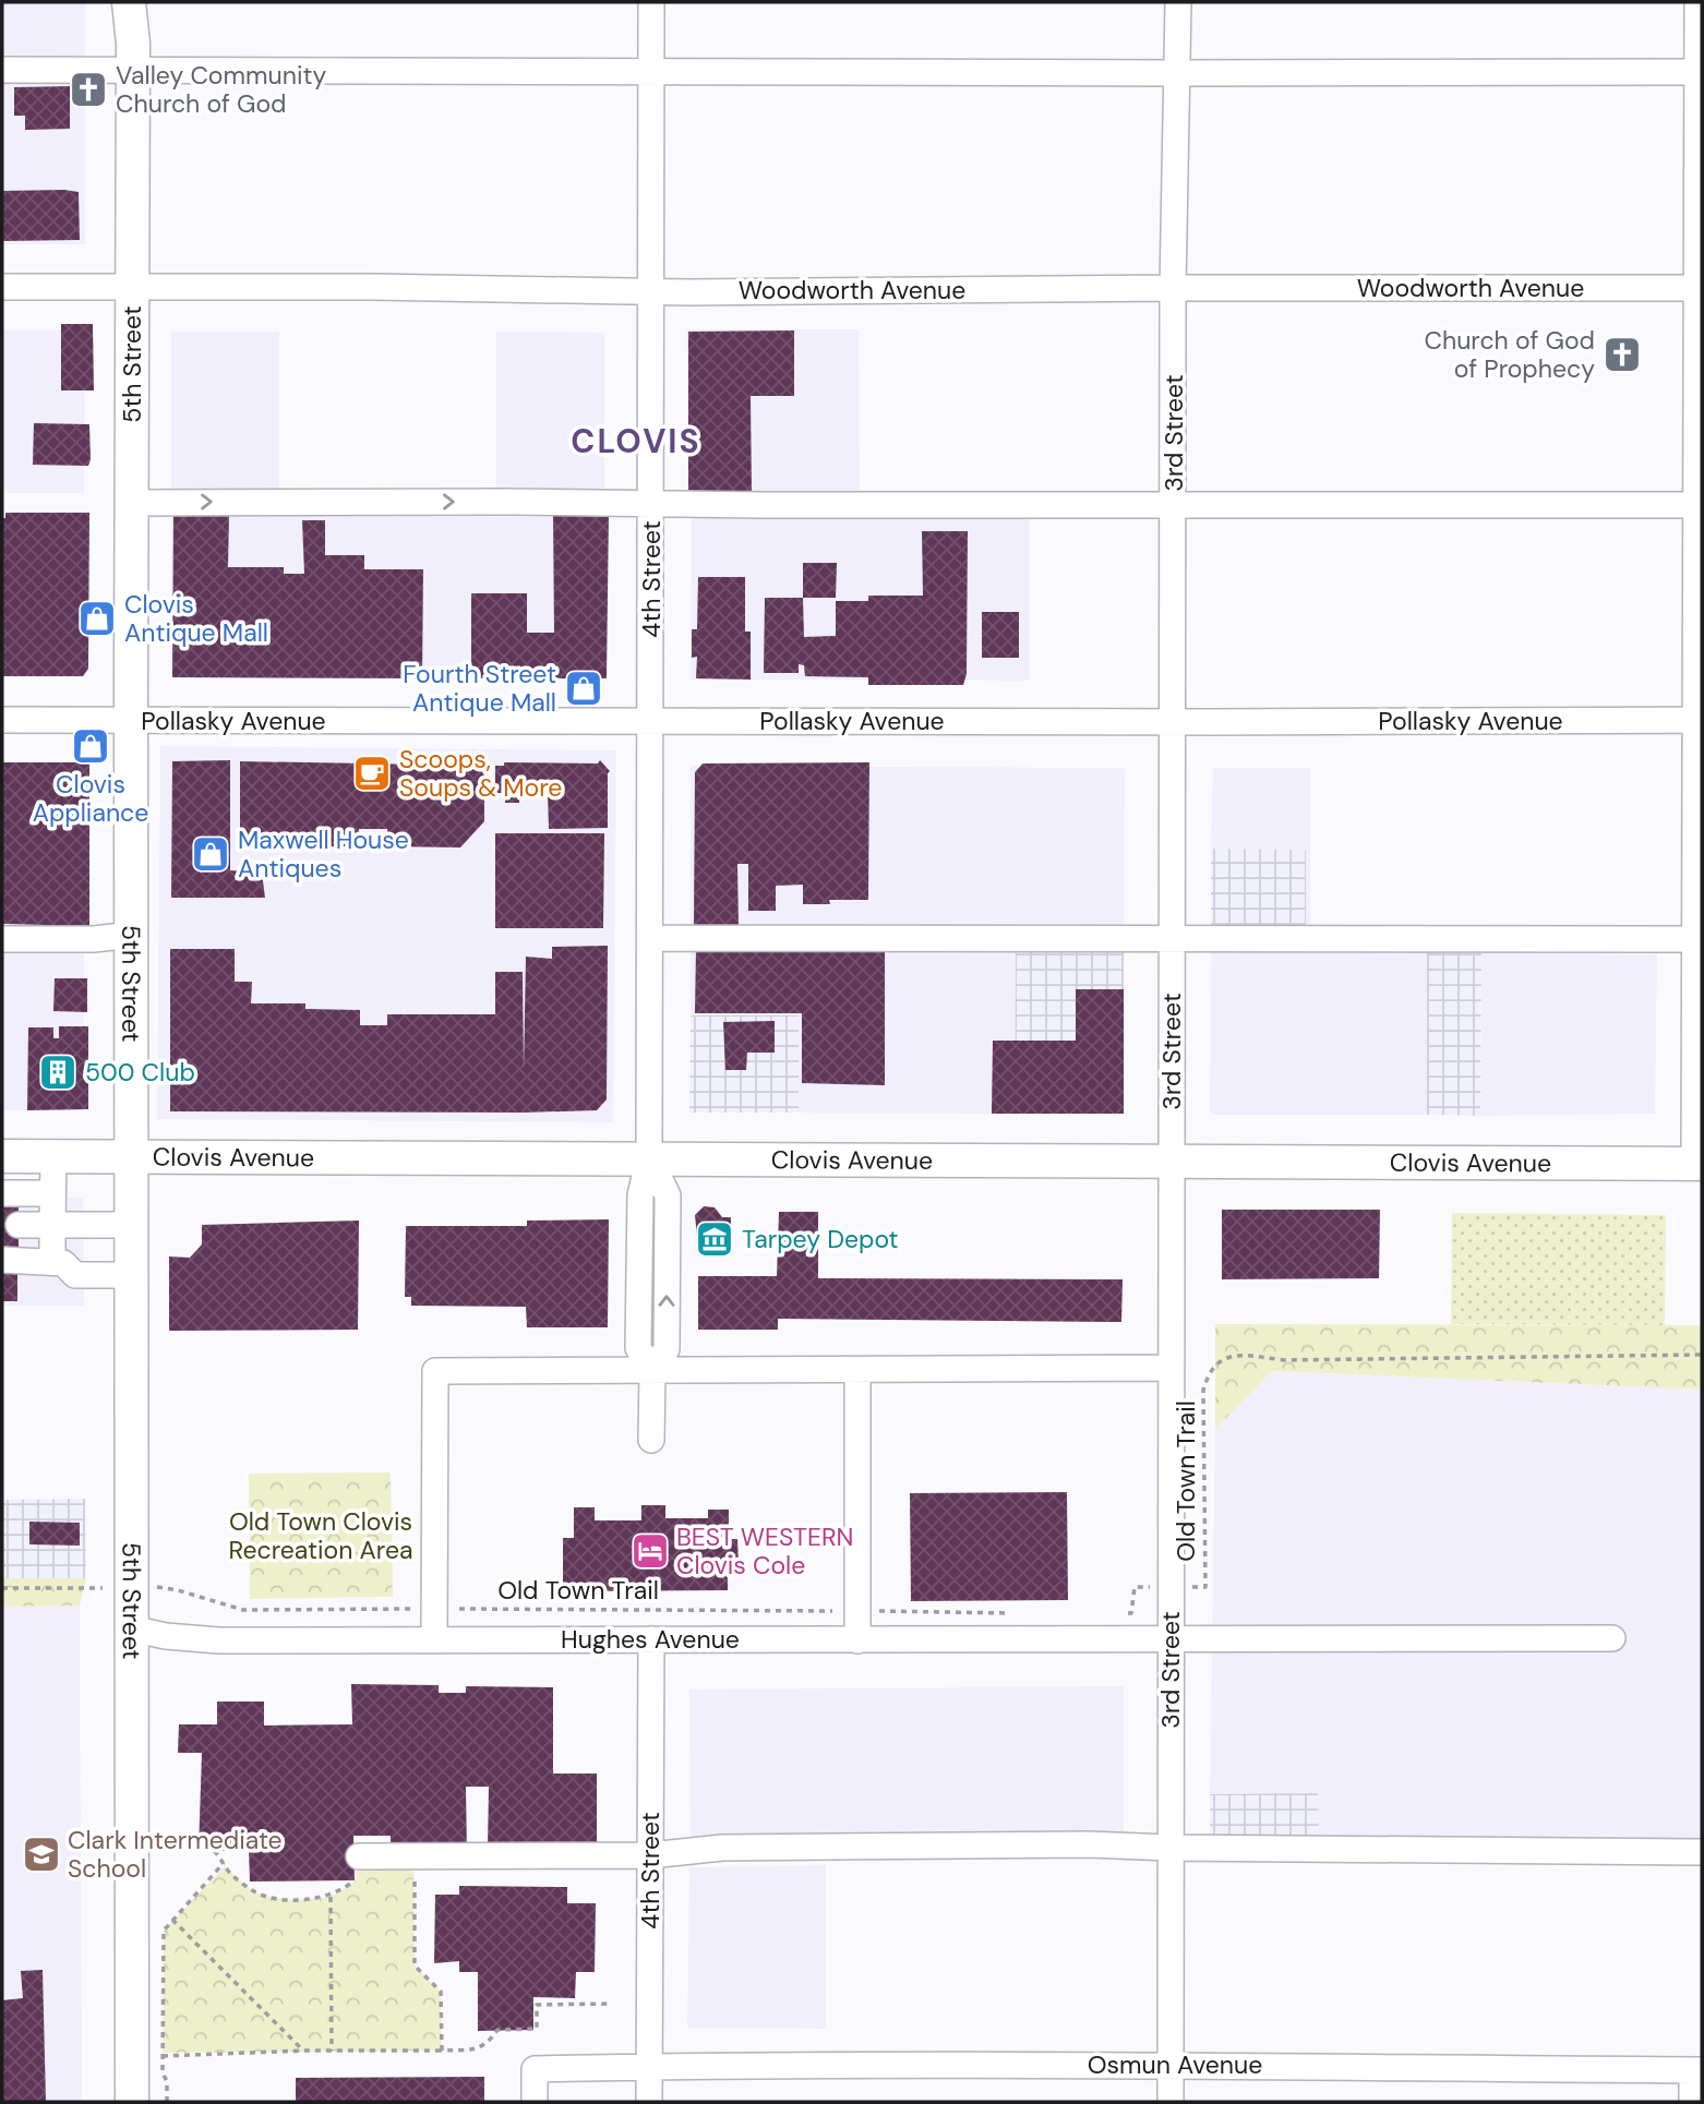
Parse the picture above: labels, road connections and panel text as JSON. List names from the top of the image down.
{
  "streets": {
    "main road": ["5th Street", "Clovis Avenue"],
    "street": [
      "Woodworth Avenue",
      "3rd Street",
      "4th Street",
      "Pollasky Avenue",
      "Hughes Avenue",
      "Osmun Avenue"
    ],
    "path": ["Old Town Trail"]
  },
  "crossings": [
    ["Woodworth Avenue", "5th Street"],
    ["Woodworth Avenue", "3rd Street"],
    ["Woodworth Avenue", "4th Street"],
    ["5th Street", "Pollasky Avenue"],
    ["5th Street", "Clovis Avenue"],
    ["5th Street", "Old Town Trail"],
    ["5th Street", "Hughes Avenue"],
    ["3rd Street", "Pollasky Avenue"],
    ["3rd Street", "Clovis Avenue"],
    ["3rd Street", "Old Town Trail"],
    ["3rd Street", "Hughes Avenue"],
    ["3rd Street", "Osmun Avenue"],
    ["4th Street", "Pollasky Avenue"],
    ["4th Street", "Clovis Avenue"],
    ["4th Street", "Hughes Avenue"],
    ["4th Street", "Osmun Avenue"]
  ],
  "districts": ["CLOVIS"],
  "parks": ["Old Town Clovis Recreation Area"],
  "places": {
    "church": ["Valley Community Church of God", "Church of God of Prophecy"],
    "shop": [
      "Clovis Antique Mall",
      "Fourth Street Antique Mall",
      "Clovis Appliance",
      "Maxwell House Antiques"
    ],
    "cafe": ["Scoops, Soups & More"],
    "building": ["500 Club"],
    "museum": ["Tarpey Depot"],
    "hotel": ["BEST WESTERN Clovis Cole"],
    "school or university": ["Clark Intermediate School"]
  }
}
